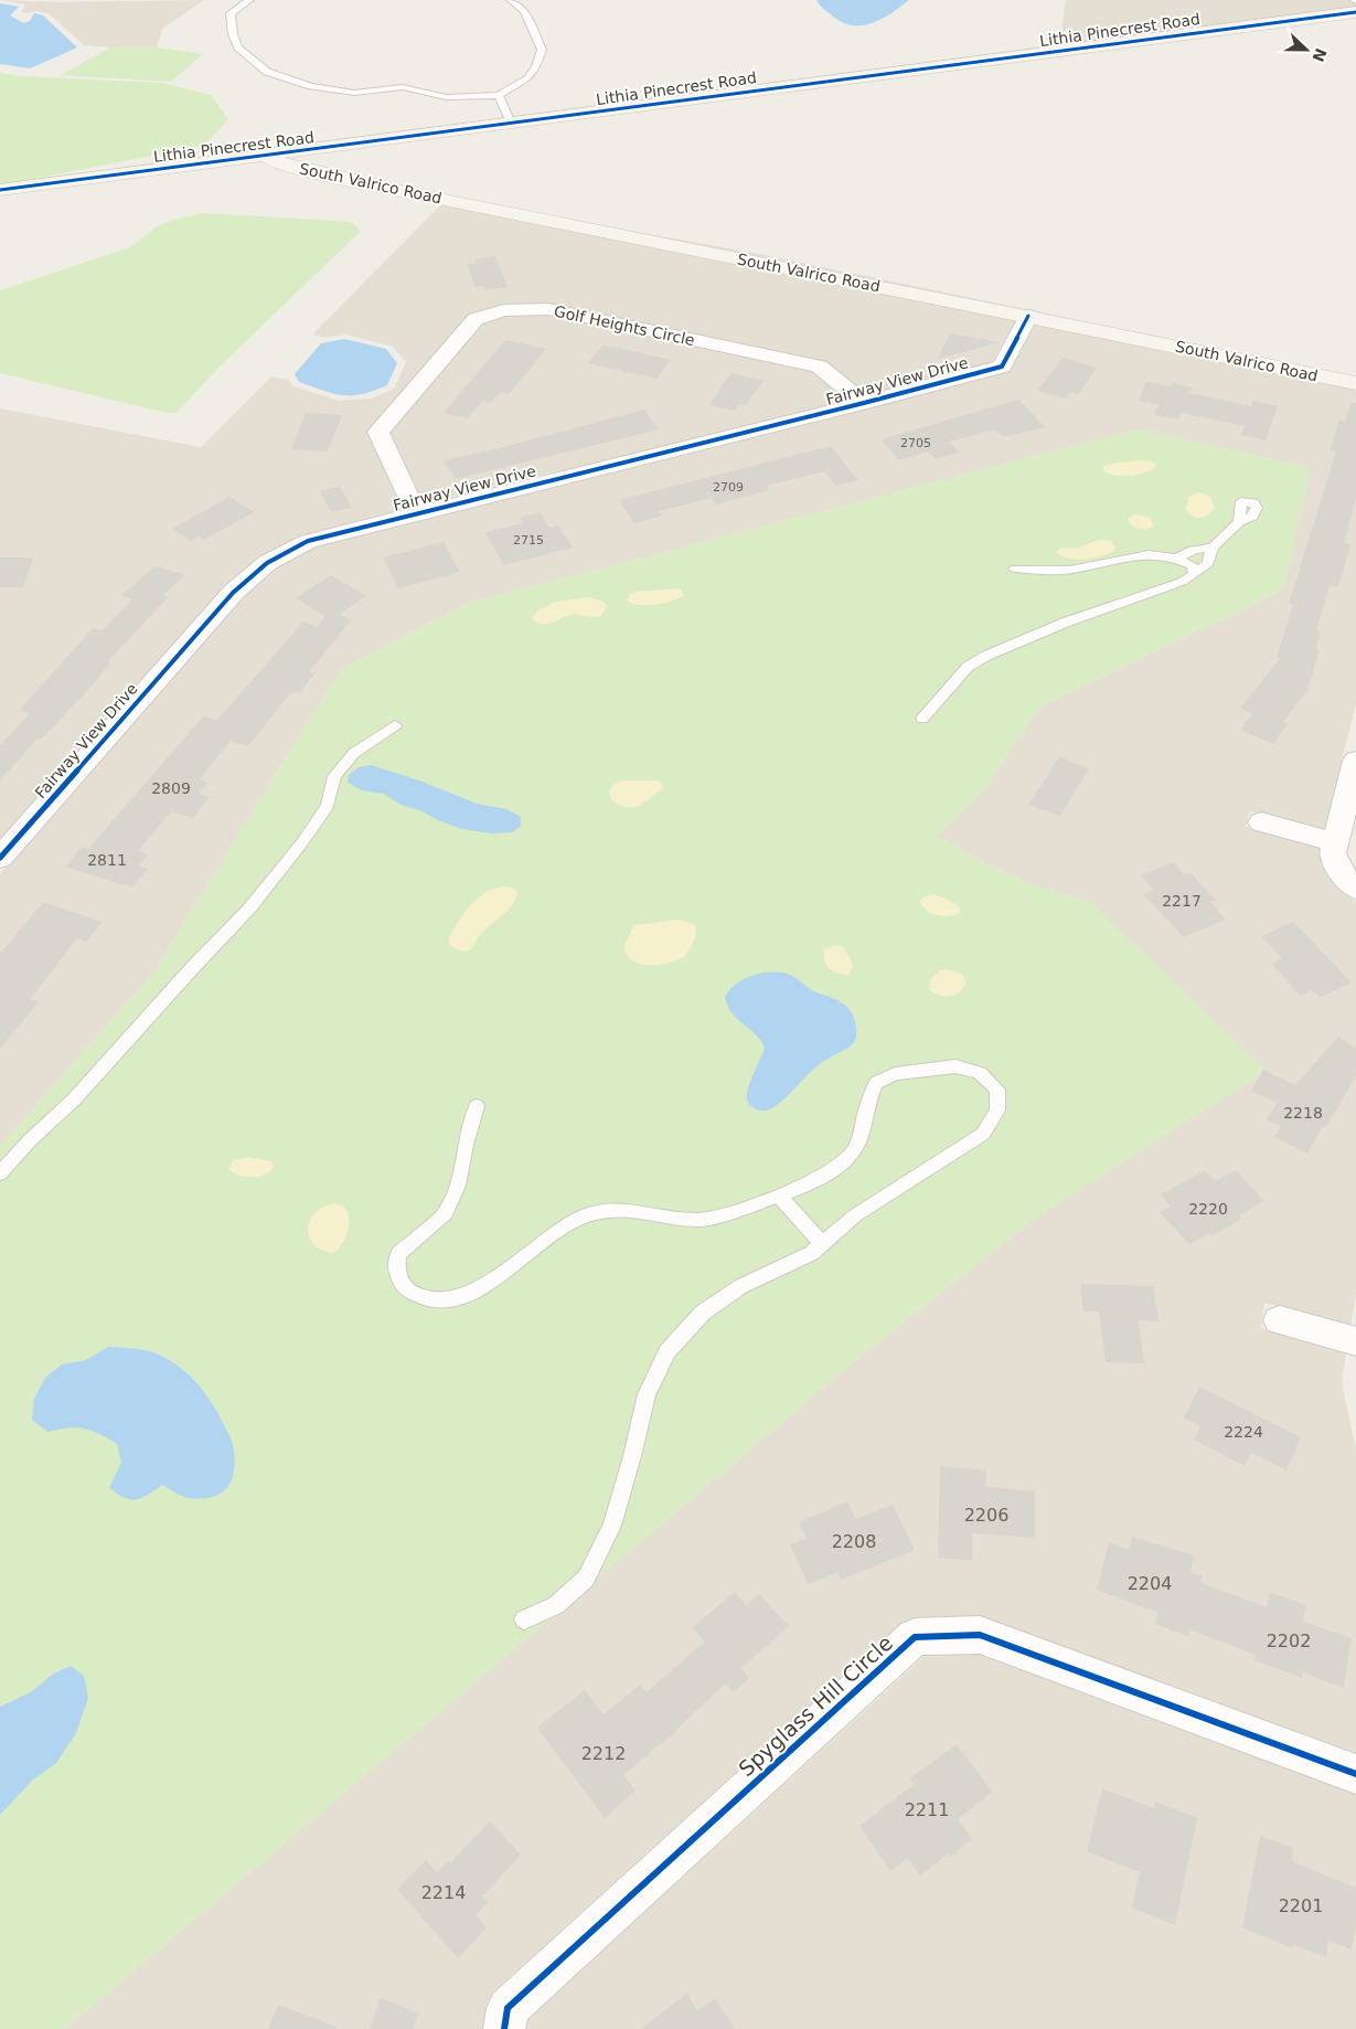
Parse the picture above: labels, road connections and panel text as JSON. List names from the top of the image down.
{
  "streets": {
    "main road": ["Lithia Pinecrest Road", "South Valrico Road"],
    "street": ["Golf Heights Circle", "Fairway View Drive", "Spyglass Hill Circle"]
  },
  "crossings": [
    ["Lithia Pinecrest Road", "South Valrico Road"],
    ["South Valrico Road", "Fairway View Drive"],
    ["Golf Heights Circle", "Fairway View Drive"]
  ],
  "house_numbers": [
    "2705",
    "2709",
    "2715",
    "2809",
    "2811",
    "2217",
    "2218",
    "2220",
    "2224",
    "2206",
    "2208",
    "2204",
    "2202",
    "2212",
    "2211",
    "2214",
    "2201"
  ],
  "north": "right"
}
